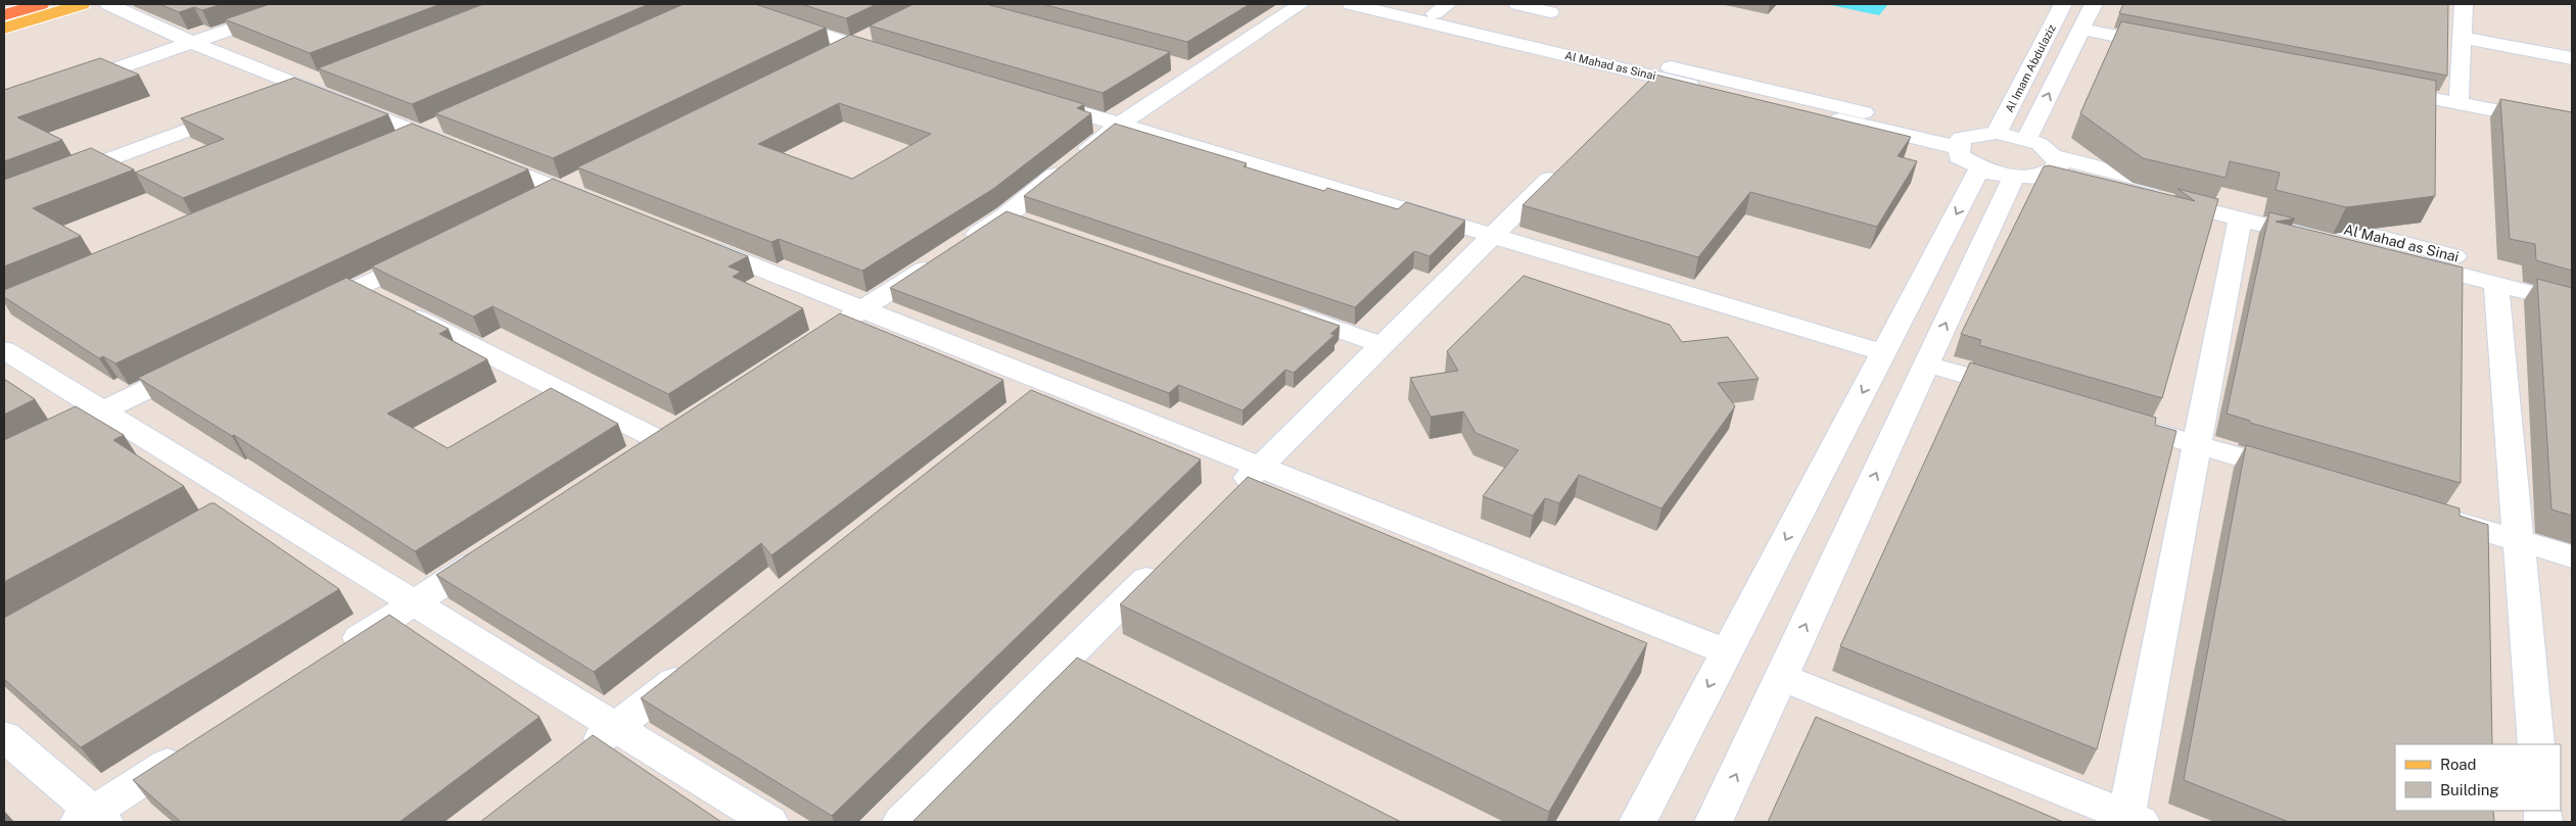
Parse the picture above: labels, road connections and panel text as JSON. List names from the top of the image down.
{
  "streets": {
    "street": ["Al Mahad as Sinai", "Al Imam Abdulaziz"]
  },
  "legend": ["Road", "Building"]
}
